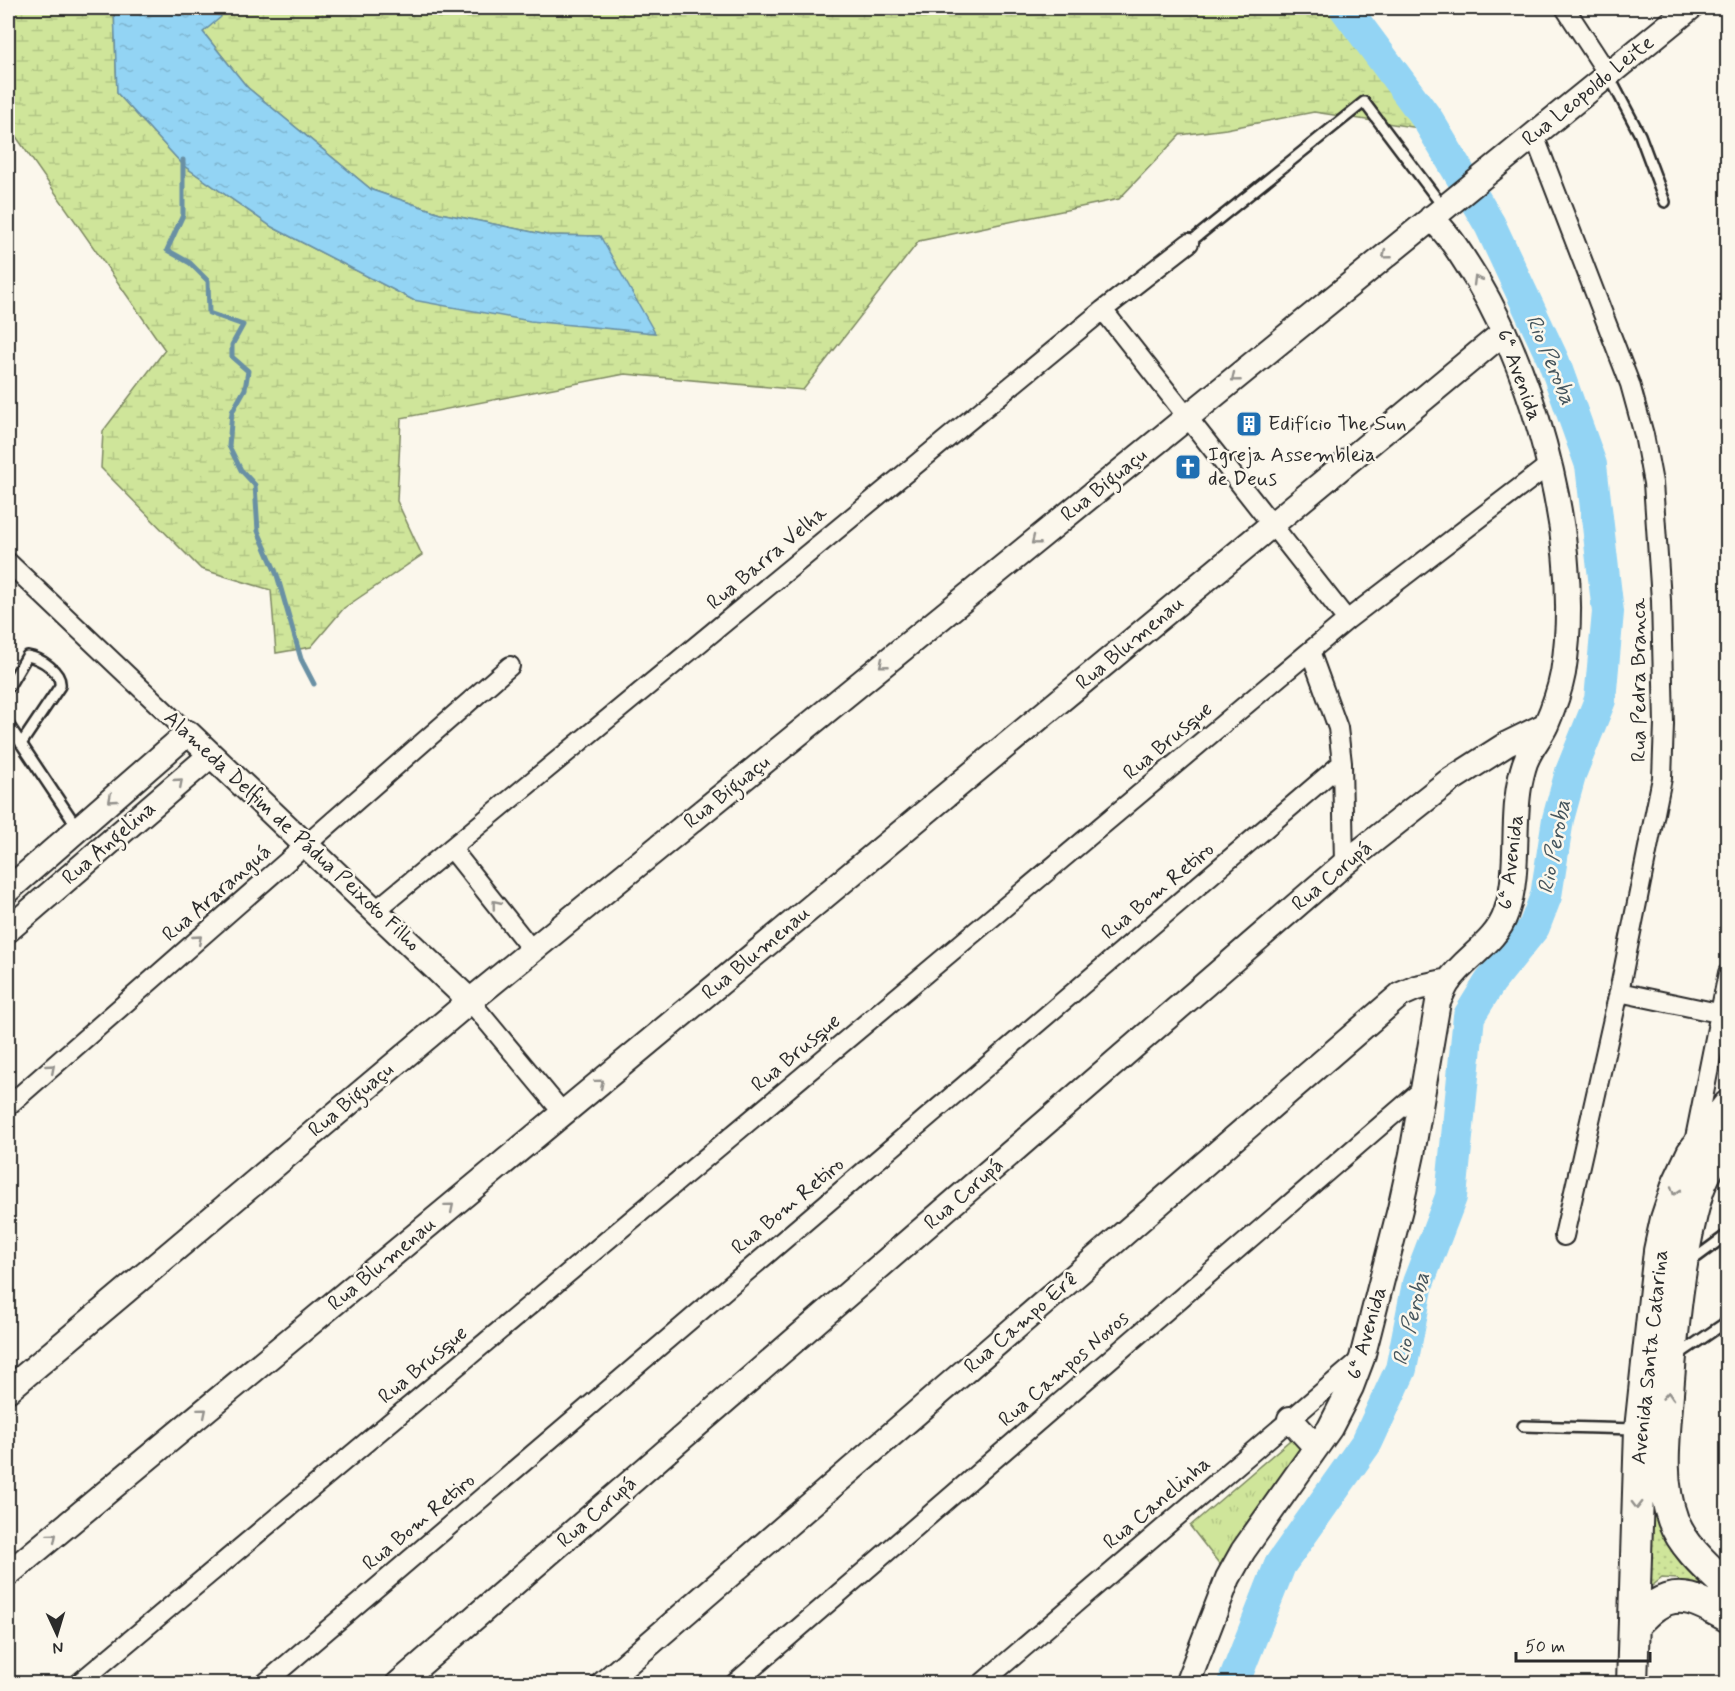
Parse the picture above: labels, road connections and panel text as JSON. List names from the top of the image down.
{
  "streets": {
    "main road": ["Avenida Santa Catarina"],
    "street": [
      "Rua Leopoldo Leite",
      "6ª Avenida",
      "Rua Biguaçu",
      "Rua Barra Velha",
      "Rua Blumenau",
      "Rua Pedra Branca",
      "Rua Brusque",
      "Alameda Delfim de Pádua Peixoto Filho",
      "Rua Angelina",
      "Rua Corupá",
      "Rua Bom Retiro",
      "Rua Araranguá",
      "Rua Campo Erê",
      "Rua Campos Novos",
      "Rua Canelinha"
    ]
  },
  "crossings": [
    ["Rua Leopoldo Leite", "6ª Avenida"],
    ["Rua Leopoldo Leite", "Rua Biguaçu"],
    ["Rua Leopoldo Leite", "Rua Pedra Branca"],
    ["6ª Avenida", "Rua Biguaçu"],
    ["6ª Avenida", "Rua Blumenau"],
    ["6ª Avenida", "Rua Brusque"],
    ["6ª Avenida", "Rua Corupá"],
    ["6ª Avenida", "Rua Campo Erê"],
    ["6ª Avenida", "Rua Campos Novos"],
    ["6ª Avenida", "Rua Canelinha"],
    ["Rua Biguaçu", "Alameda Delfim de Pádua Peixoto Filho"],
    ["Rua Barra Velha", "Alameda Delfim de Pádua Peixoto Filho"],
    ["Rua Blumenau", "Alameda Delfim de Pádua Peixoto Filho"],
    ["Alameda Delfim de Pádua Peixoto Filho", "Rua Angelina"],
    ["Alameda Delfim de Pádua Peixoto Filho", "Rua Araranguá"]
  ],
  "one_way": ["Rua Biguaçu", "Rua Blumenau", "Rua Araranguá"],
  "water": ["Rio Peroba"],
  "places": {
    "building": ["Edifício The Sun"],
    "church": ["Igreja Assembleia de Deus"]
  },
  "scale_bar": "50 m",
  "north": "bottom"
}
